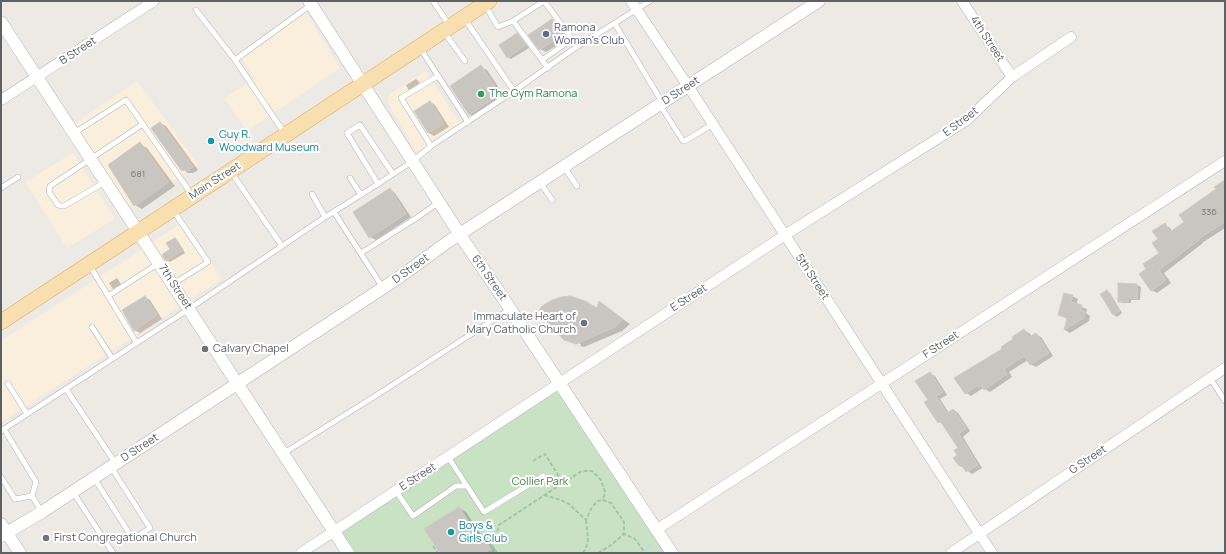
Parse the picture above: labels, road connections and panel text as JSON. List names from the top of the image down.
{
  "streets": {
    "main road": ["Main Street"],
    "street": [
      "4th Street",
      "B Street",
      "D Street",
      "E Street",
      "5th Street",
      "6th Street",
      "7th Street",
      "F Street",
      "G Street"
    ]
  },
  "crossings": [
    ["4th Street", "E Street"],
    ["B Street", "7th Street"],
    ["D Street", "5th Street"],
    ["D Street", "6th Street"],
    ["D Street", "7th Street"],
    ["E Street", "5th Street"],
    ["E Street", "6th Street"],
    ["E Street", "7th Street"],
    ["Main Street", "6th Street"],
    ["Main Street", "7th Street"],
    ["5th Street", "F Street"],
    ["5th Street", "G Street"],
    ["6th Street", "F Street"]
  ],
  "parks": ["Collier Park"],
  "places": [
    "Ramona Woman's Club",
    "The Gym Ramona",
    "Guy R. Woodward Museum",
    "Immaculate Heart of Mary Catholic Church",
    "Calvary Chapel",
    "Boys & Girls Club",
    "First Congregational Church"
  ],
  "house_numbers": ["681", "336"]
}
